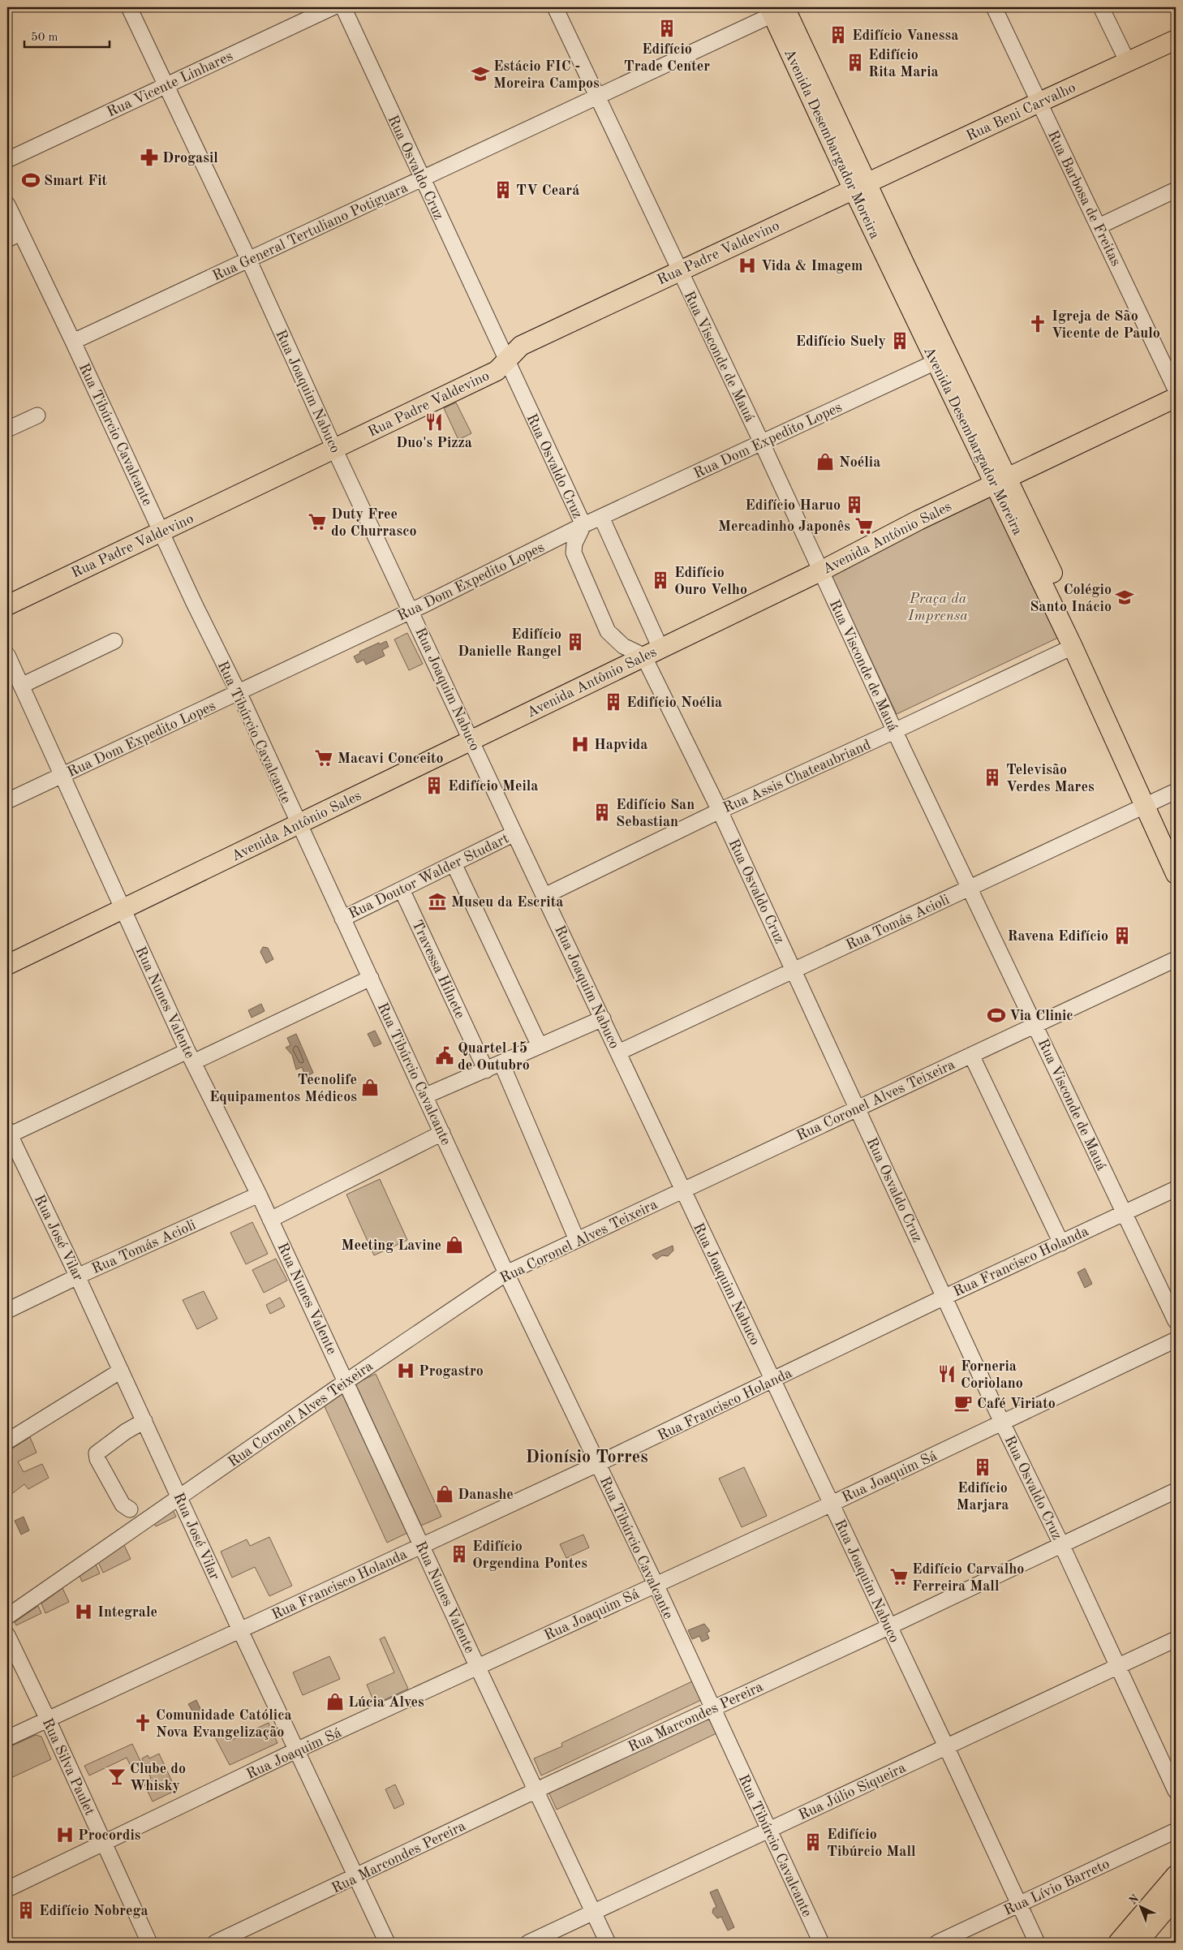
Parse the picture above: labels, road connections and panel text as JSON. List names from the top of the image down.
{
  "streets": {
    "main road": [
      "Rua Beni Carvalho",
      "Avenida Desembargador Moreira",
      "Rua Padre Valdevino",
      "Avenida Antônio Sales"
    ],
    "street": [
      "Rua Vicente Linhares",
      "Rua Osvaldo Cruz",
      "Rua Barbosa de Freitas",
      "Rua General Tertuliano Potiguara",
      "Rua Visconde de Mauá",
      "Rua Joaquim Nabuco",
      "Rua Tibúrcio Cavalcante",
      "Rua Dom Expedito Lopes",
      "Rua Assis Chateaubriand",
      "Rua Doutor Walder Studart",
      "Rua Tomás Acioli",
      "Travessa Hilnete",
      "Rua Nunes Valente",
      "Rua Coronel Alves Teixeira",
      "Rua José Vilar",
      "Rua Francisco Holanda",
      "Rua Joaquim Sá",
      "Rua Marcondes Pereira",
      "Rua Silva Paulet",
      "Rua Júlio Siqueira",
      "Rua Lívio Barreto"
    ]
  },
  "crossings": [
    ["Rua Vicente Linhares", "Rua Joaquim Nabuco"],
    ["Rua Beni Carvalho", "Avenida Desembargador Moreira"],
    ["Rua Beni Carvalho", "Rua Barbosa de Freitas"],
    ["Rua Beni Carvalho", "Rua Padre Valdevino"],
    ["Avenida Desembargador Moreira", "Rua General Tertuliano Potiguara"],
    ["Avenida Desembargador Moreira", "Rua Padre Valdevino"],
    ["Avenida Desembargador Moreira", "Rua Dom Expedito Lopes"],
    ["Avenida Desembargador Moreira", "Avenida Antônio Sales"],
    ["Avenida Desembargador Moreira", "Rua Assis Chateaubriand"],
    ["Avenida Desembargador Moreira", "Rua Tomás Acioli"],
    ["Rua Osvaldo Cruz", "Rua General Tertuliano Potiguara"],
    ["Rua Osvaldo Cruz", "Rua Padre Valdevino"],
    ["Rua Osvaldo Cruz", "Rua Dom Expedito Lopes"],
    ["Rua Osvaldo Cruz", "Avenida Antônio Sales"],
    ["Rua Osvaldo Cruz", "Rua Assis Chateaubriand"],
    ["Rua Osvaldo Cruz", "Rua Tomás Acioli"],
    ["Rua Osvaldo Cruz", "Rua Coronel Alves Teixeira"],
    ["Rua Osvaldo Cruz", "Rua Francisco Holanda"],
    ["Rua Osvaldo Cruz", "Rua Joaquim Sá"],
    ["Rua Osvaldo Cruz", "Rua Marcondes Pereira"],
    ["Rua Osvaldo Cruz", "Rua Júlio Siqueira"],
    ["Rua General Tertuliano Potiguara", "Rua Visconde de Mauá"],
    ["Rua General Tertuliano Potiguara", "Rua Joaquim Nabuco"],
    ["Rua General Tertuliano Potiguara", "Rua Tibúrcio Cavalcante"],
    ["Rua Padre Valdevino", "Rua Visconde de Mauá"],
    ["Rua Padre Valdevino", "Rua Joaquim Nabuco"],
    ["Rua Padre Valdevino", "Rua Tibúrcio Cavalcante"],
    ["Rua Visconde de Mauá", "Rua Dom Expedito Lopes"],
    ["Rua Visconde de Mauá", "Avenida Antônio Sales"],
    ["Rua Visconde de Mauá", "Rua Assis Chateaubriand"],
    ["Rua Visconde de Mauá", "Rua Tomás Acioli"],
    ["Rua Visconde de Mauá", "Rua Coronel Alves Teixeira"],
    ["Rua Visconde de Mauá", "Rua Francisco Holanda"],
    ["Rua Joaquim Nabuco", "Rua Dom Expedito Lopes"],
    ["Rua Joaquim Nabuco", "Avenida Antônio Sales"],
    ["Rua Joaquim Nabuco", "Rua Assis Chateaubriand"],
    ["Rua Joaquim Nabuco", "Rua Doutor Walder Studart"],
    ["Rua Joaquim Nabuco", "Rua Tomás Acioli"],
    ["Rua Joaquim Nabuco", "Rua Coronel Alves Teixeira"],
    ["Rua Joaquim Nabuco", "Rua Francisco Holanda"],
    ["Rua Joaquim Nabuco", "Rua Joaquim Sá"],
    ["Rua Joaquim Nabuco", "Rua Marcondes Pereira"],
    ["Rua Joaquim Nabuco", "Rua Júlio Siqueira"],
    ["Rua Joaquim Nabuco", "Rua Lívio Barreto"],
    ["Rua Tibúrcio Cavalcante", "Rua Dom Expedito Lopes"],
    ["Rua Tibúrcio Cavalcante", "Avenida Antônio Sales"],
    ["Rua Tibúrcio Cavalcante", "Rua Doutor Walder Studart"],
    ["Rua Tibúrcio Cavalcante", "Rua Coronel Alves Teixeira"],
    ["Rua Tibúrcio Cavalcante", "Rua Francisco Holanda"],
    ["Rua Tibúrcio Cavalcante", "Rua Joaquim Sá"],
    ["Rua Tibúrcio Cavalcante", "Rua Marcondes Pereira"],
    ["Rua Tibúrcio Cavalcante", "Rua Júlio Siqueira"],
    ["Rua Dom Expedito Lopes", "Rua Nunes Valente"],
    ["Avenida Antônio Sales", "Rua Nunes Valente"],
    ["Rua Doutor Walder Studart", "Travessa Hilnete"],
    ["Rua Tomás Acioli", "Rua Nunes Valente"],
    ["Rua Tomás Acioli", "Rua José Vilar"],
    ["Rua Nunes Valente", "Rua Coronel Alves Teixeira"],
    ["Rua Nunes Valente", "Rua Francisco Holanda"],
    ["Rua Nunes Valente", "Rua Joaquim Sá"],
    ["Rua Nunes Valente", "Rua Marcondes Pereira"],
    ["Rua Nunes Valente", "Rua Júlio Siqueira"],
    ["Rua Coronel Alves Teixeira", "Rua José Vilar"],
    ["Rua José Vilar", "Rua Francisco Holanda"],
    ["Rua José Vilar", "Rua Joaquim Sá"],
    ["Rua José Vilar", "Rua Marcondes Pereira"],
    ["Rua Francisco Holanda", "Rua Silva Paulet"],
    ["Rua Joaquim Sá", "Rua Silva Paulet"]
  ],
  "districts": ["Dionísio Torres"],
  "parks": ["Praça da Imprensa"],
  "places": {
    "building": [
      "Edifício Trade Center",
      "Edifício Vanessa",
      "Edifício Rita Maria",
      "TV Ceará",
      "Edifício Suely",
      "Edifício Haruo",
      "Edifício Ouro Velho",
      "Edifício Danielle Rangel",
      "Edifício Noélia",
      "Televisão Verdes Mares",
      "Edifício Meila",
      "Edifício San Sebastian",
      "Ravena Edifício",
      "Edifício Marjara",
      "Edifício Orgendina Pontes",
      "Edifício Tibúrcio Mall",
      "Edifício Nobrega"
    ],
    "school or university": ["Estácio FIC - Moreira Campos", "Colégio Santo Inácio"],
    "pharmacy": ["Drogasil"],
    "sports": ["Smart Fit", "Via Clinic"],
    "hospital": [
      "Vida & Imagem",
      "Hapvida",
      "Progastro",
      "Integrale",
      "Procordis"
    ],
    "church": ["Igreja de São Vicente de Paulo", "Comunidade Católica Nova Evangelização"],
    "restaurant": ["Duo's Pizza", "Forneria Coriolano"],
    "shop": [
      "Noélia",
      "Tecnolife Equipamentos Médicos",
      "Meeting Lavine",
      "Danashe",
      "Lúcia Alves"
    ],
    "supermarket": [
      "Duty Free do Churrasco",
      "Mercadinho Japonês",
      "Macavi Conceito",
      "Edifício Carvalho Ferreira Mall"
    ],
    "museum": ["Museu da Escrita"],
    "public building": ["Quartel 15 de Outubro"],
    "cafe": ["Café Viriato"],
    "bar": ["Clube do Whisky"]
  },
  "scale_bar": "50 m",
  "north": "top left"
}
